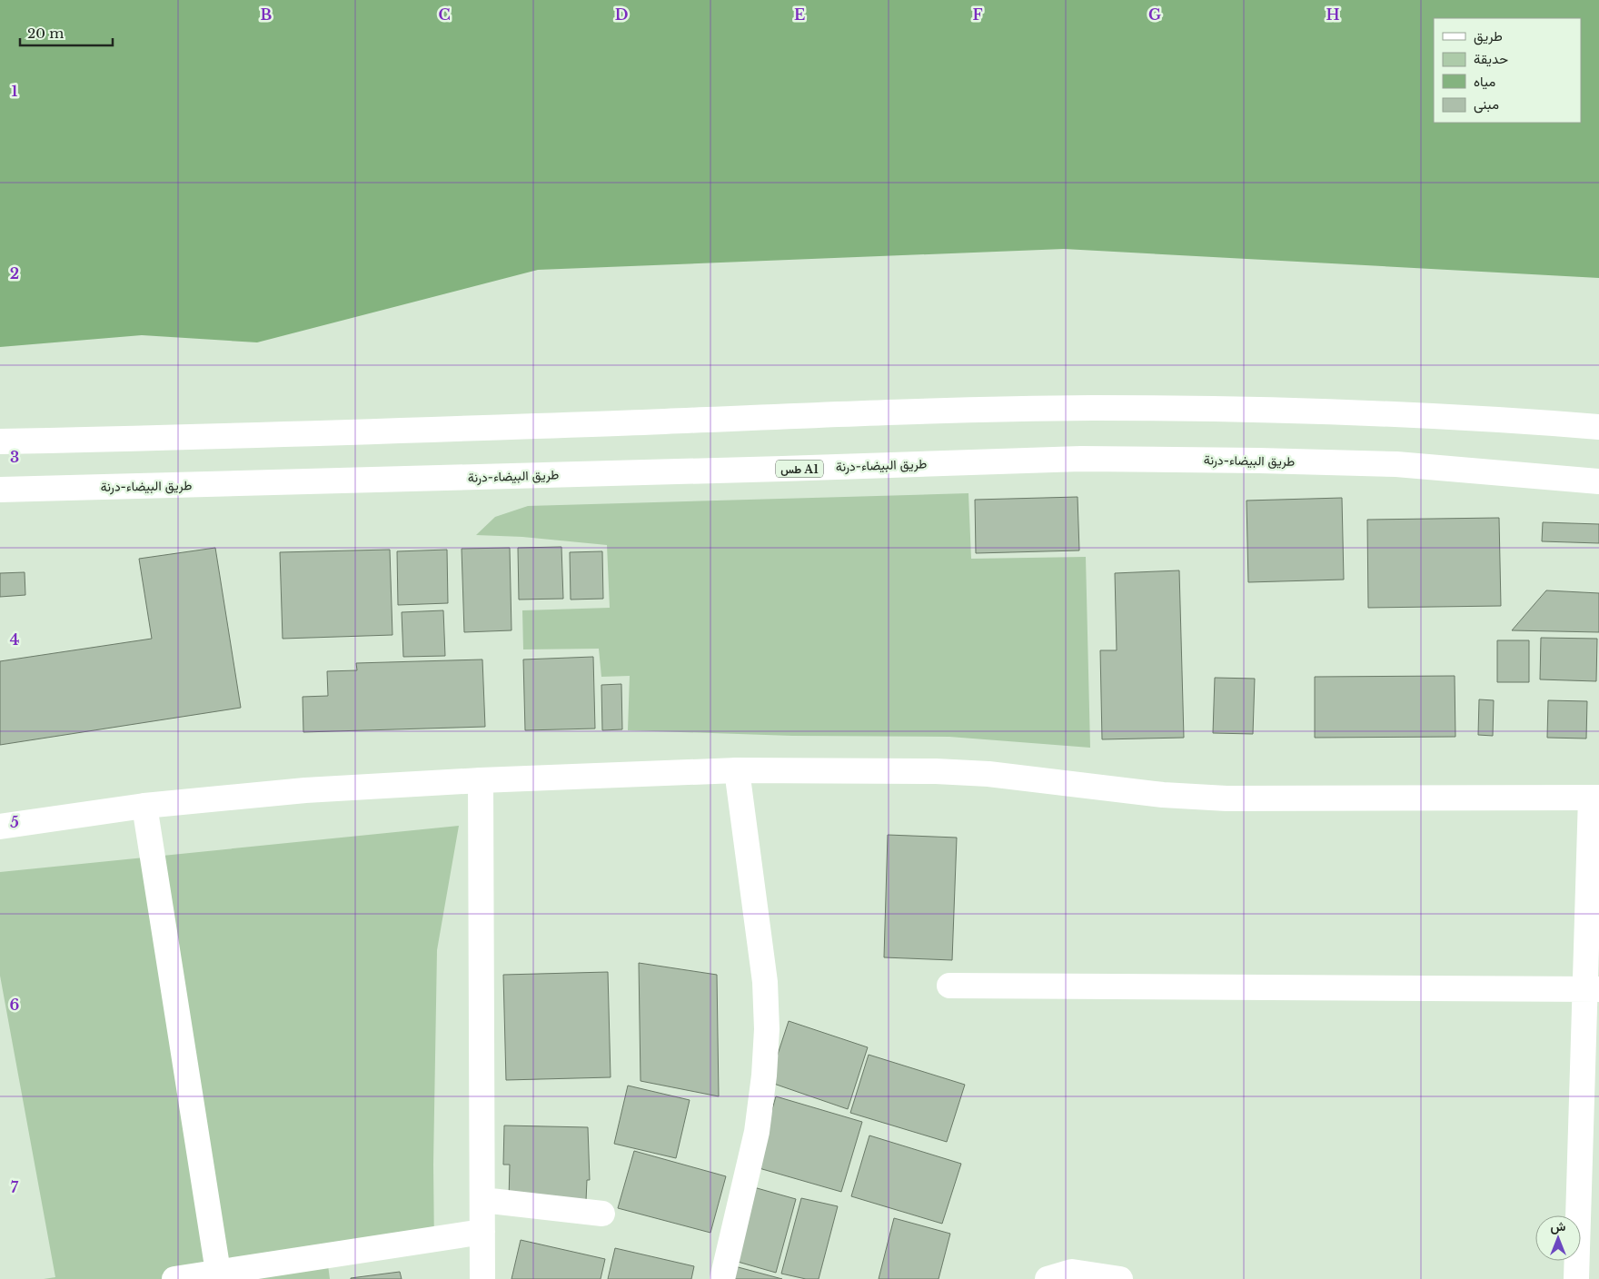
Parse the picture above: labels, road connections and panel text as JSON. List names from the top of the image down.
{
  "streets": {
    "main road": ["طريق البيضاء-درنة", "طس A1"]
  },
  "legend": [
    "طريق",
    "حديقة",
    "مياه",
    "مبنى"
  ],
  "scale_bar": "20 m",
  "north": "top",
  "grid": {
    "columns": [
      "B",
      "C",
      "D",
      "E",
      "F",
      "G",
      "H"
    ],
    "rows": [
      "1",
      "2",
      "3",
      "4",
      "5",
      "6",
      "7"
    ]
  }
}
